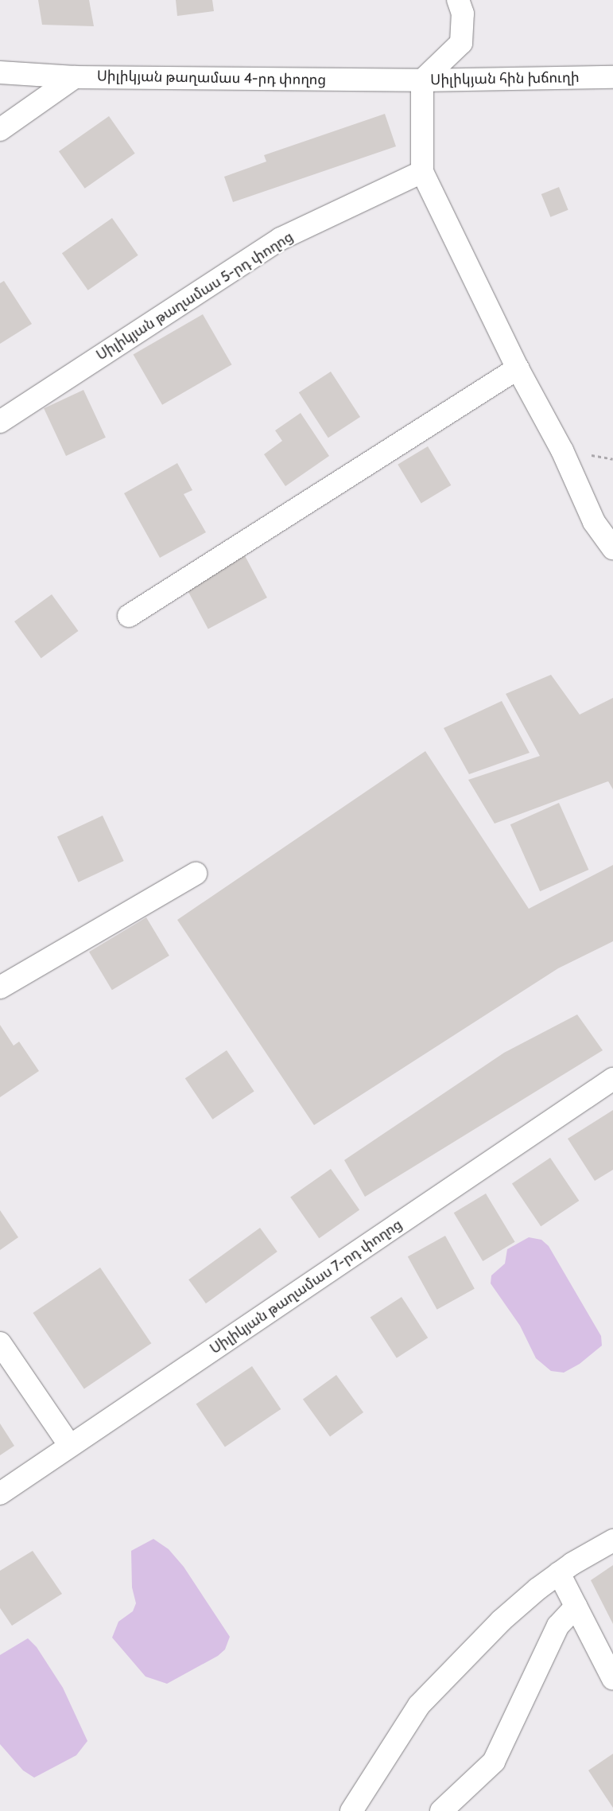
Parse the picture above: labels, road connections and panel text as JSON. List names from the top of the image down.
{
  "streets": {
    "street": [
      "Սիլիկյան թաղամաս 4-րդ փողոց",
      "Սիլիկյան հին խճուղի",
      "Սիլիկյան թաղամաս 5-րդ փողոց",
      "Սիլիկյան թաղամաս 7-րդ փողոց"
    ]
  },
  "crossings": [
    ["Սիլիկյան թաղամաս 4-րդ փողոց", "Սիլիկյան հին խճուղի"]
  ]
}
